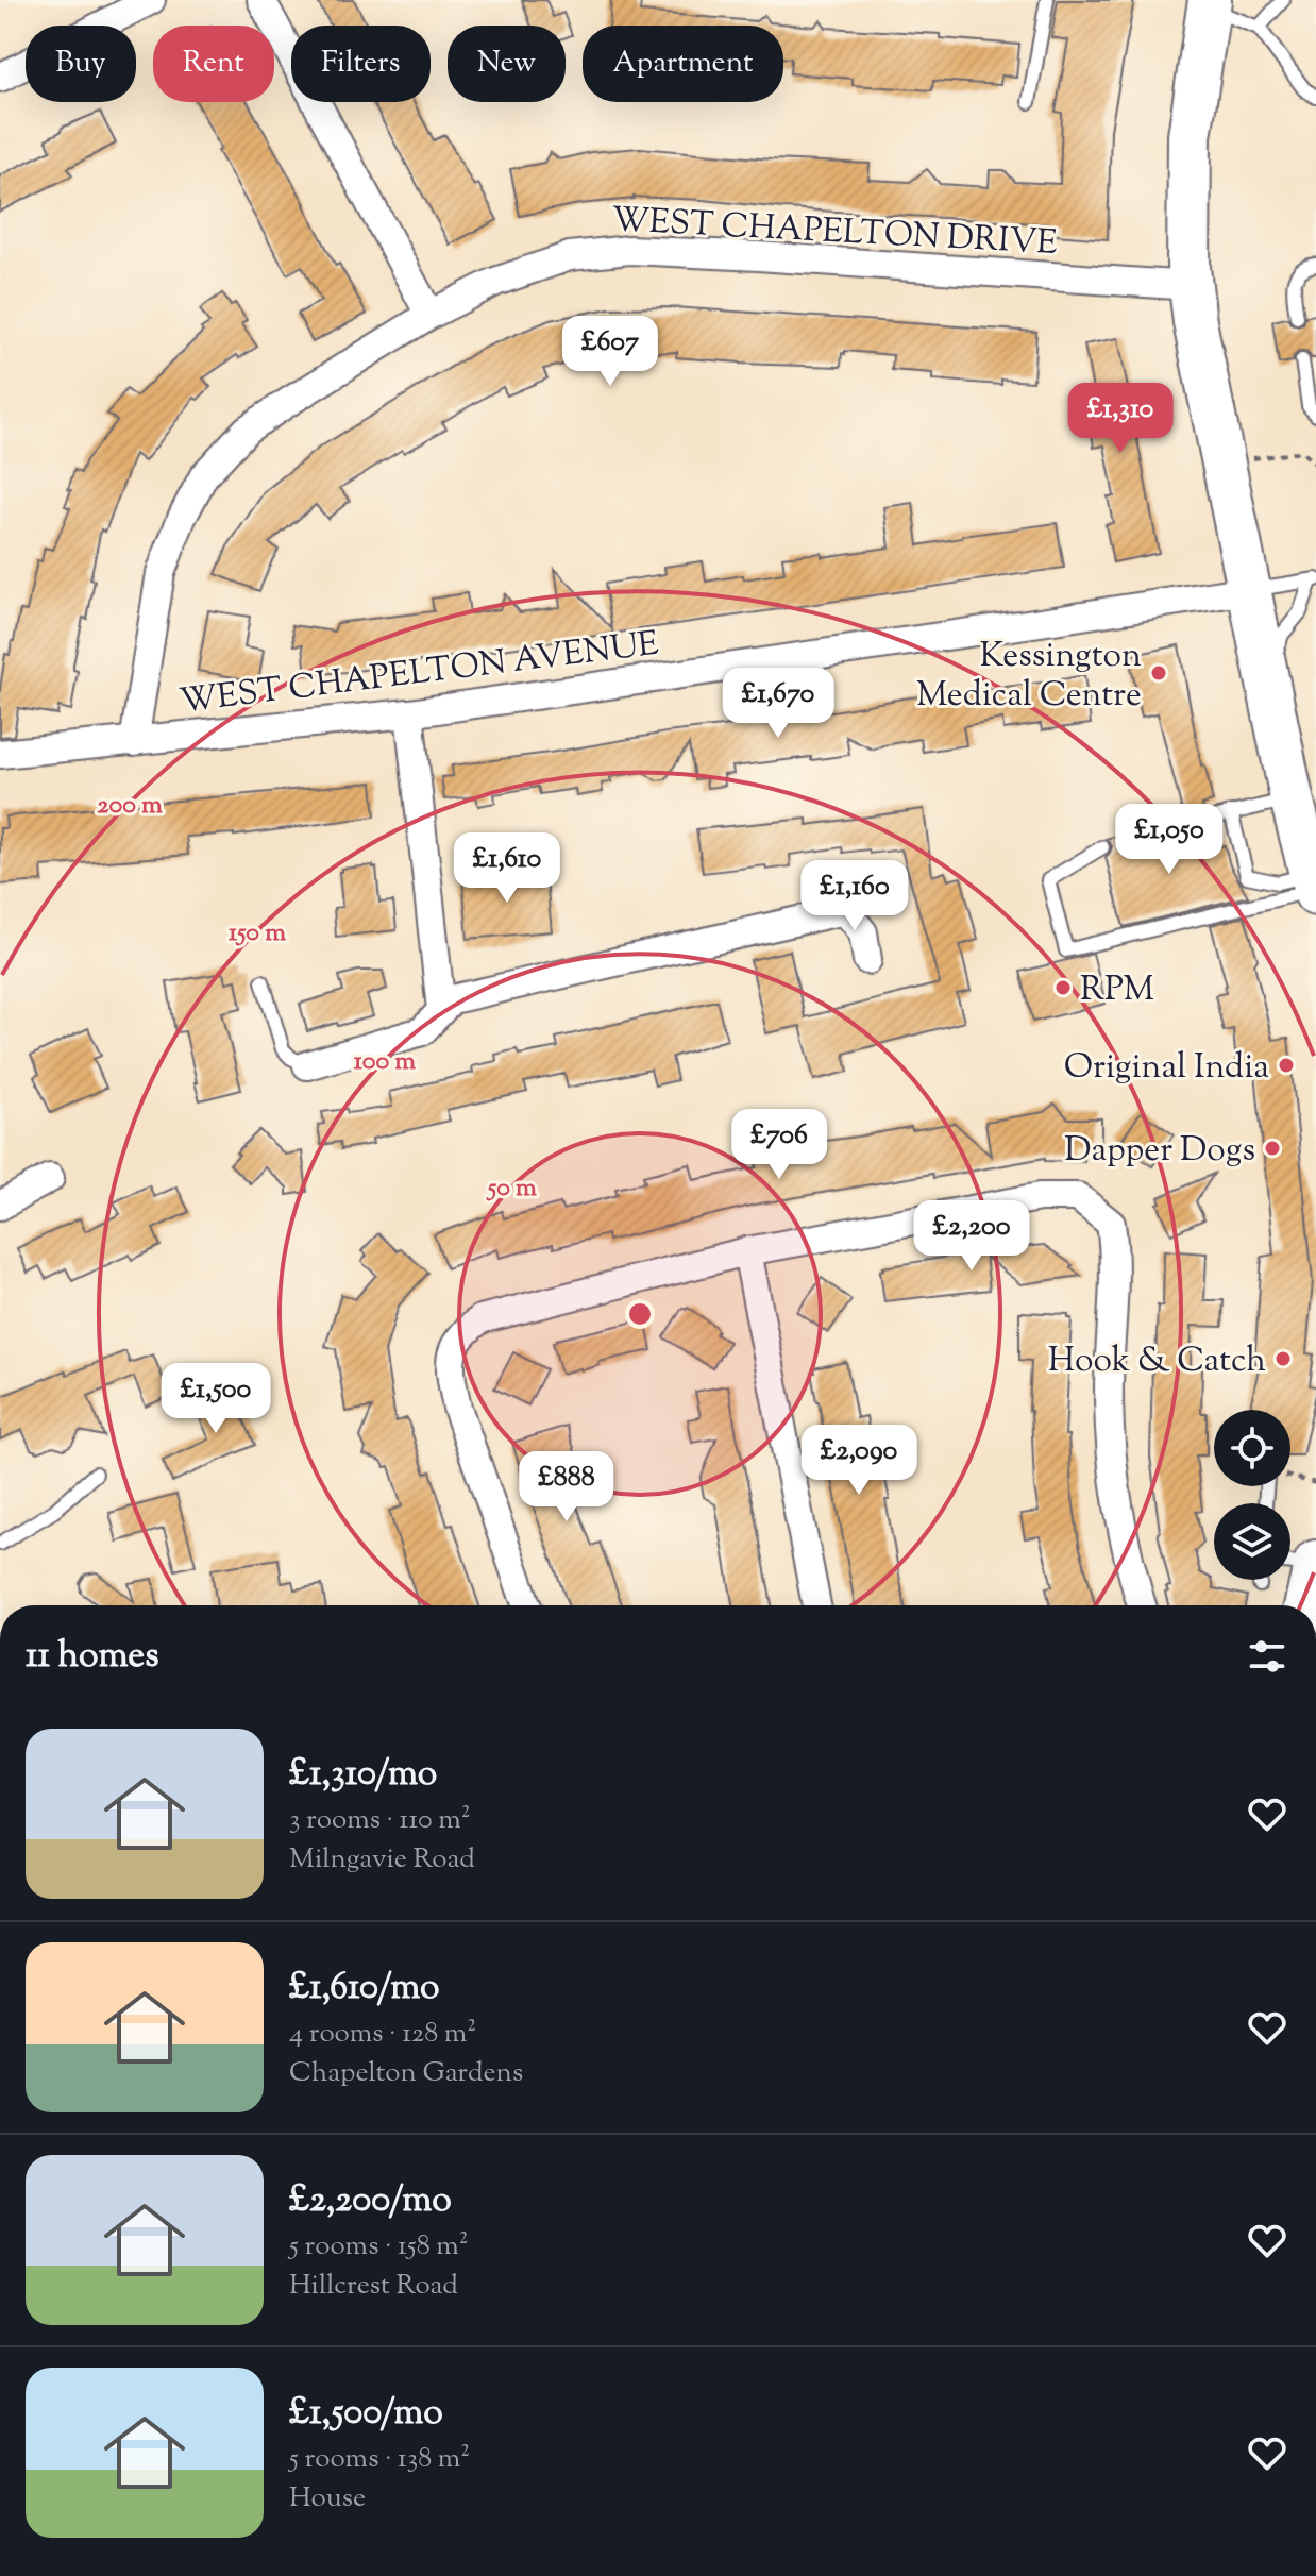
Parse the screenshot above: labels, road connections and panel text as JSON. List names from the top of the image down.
{
  "streets": {
    "street": ["WEST CHAPELTON DRIVE", "WEST CHAPELTON AVENUE"]
  },
  "crossings": [
    ["WEST CHAPELTON DRIVE", "WEST CHAPELTON AVENUE"]
  ],
  "places": [
    "Kessington Medical Centre",
    "RPM",
    "Original India",
    "Dapper Dogs",
    "Hook & Catch"
  ],
  "page": {
    "chip": [
      "Buy",
      "Rent",
      "Filters",
      "New",
      "Apartment"
    ],
    "price": [
      "£607",
      "£1,310",
      "£1,670",
      "£1,050",
      "£1,610",
      "£1,160",
      "£706",
      "£2,200",
      "£1,500",
      "£2,090",
      "£888"
    ],
    "heading": "11 homes",
    "list": [
      {
        "name": "£1,310/mo",
        "note": "3 rooms · 110 m² · Milngavie Road"
      },
      {
        "name": "£1,610/mo",
        "note": "4 rooms · 128 m² · Chapelton Gardens"
      },
      {
        "name": "£2,200/mo",
        "note": "5 rooms · 158 m² · Hillcrest Road"
      },
      {
        "name": "£1,500/mo",
        "note": "5 rooms · 138 m² · House"
      }
    ]
  },
  "rings": [
    "200 m",
    "150 m",
    "100 m",
    "50 m"
  ]
}
